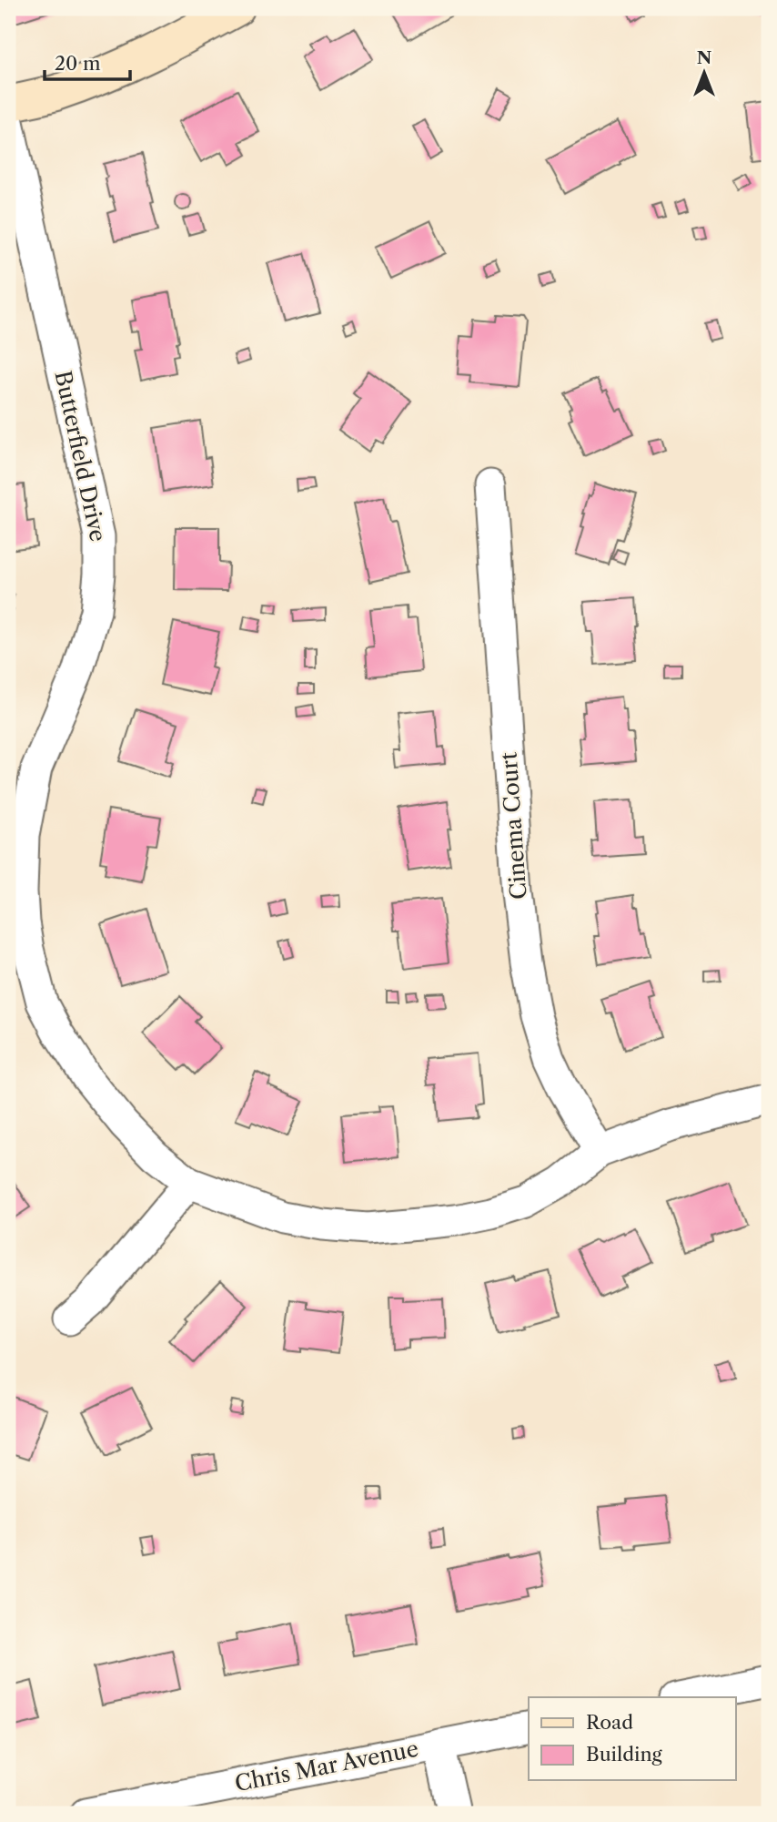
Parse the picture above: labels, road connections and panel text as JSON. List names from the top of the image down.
{
  "streets": {
    "street": ["Butterfield Drive", "Cinema Court", "Chris Mar Avenue"]
  },
  "crossings": [
    ["Butterfield Drive", "Cinema Court"]
  ],
  "legend": ["Road", "Building"],
  "scale_bar": "20 m",
  "north": "top"
}
